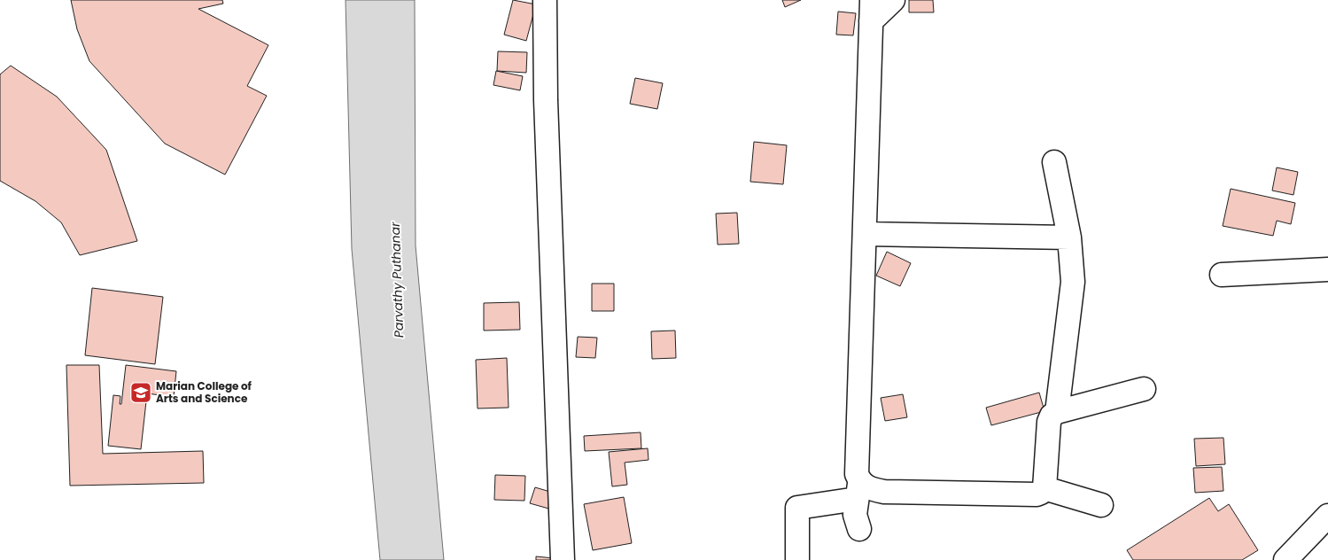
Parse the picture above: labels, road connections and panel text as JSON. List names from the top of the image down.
{
  "water": ["Parvathy Puthanar"],
  "places": {
    "school or university": ["Marian College of Arts and Science"]
  }
}
